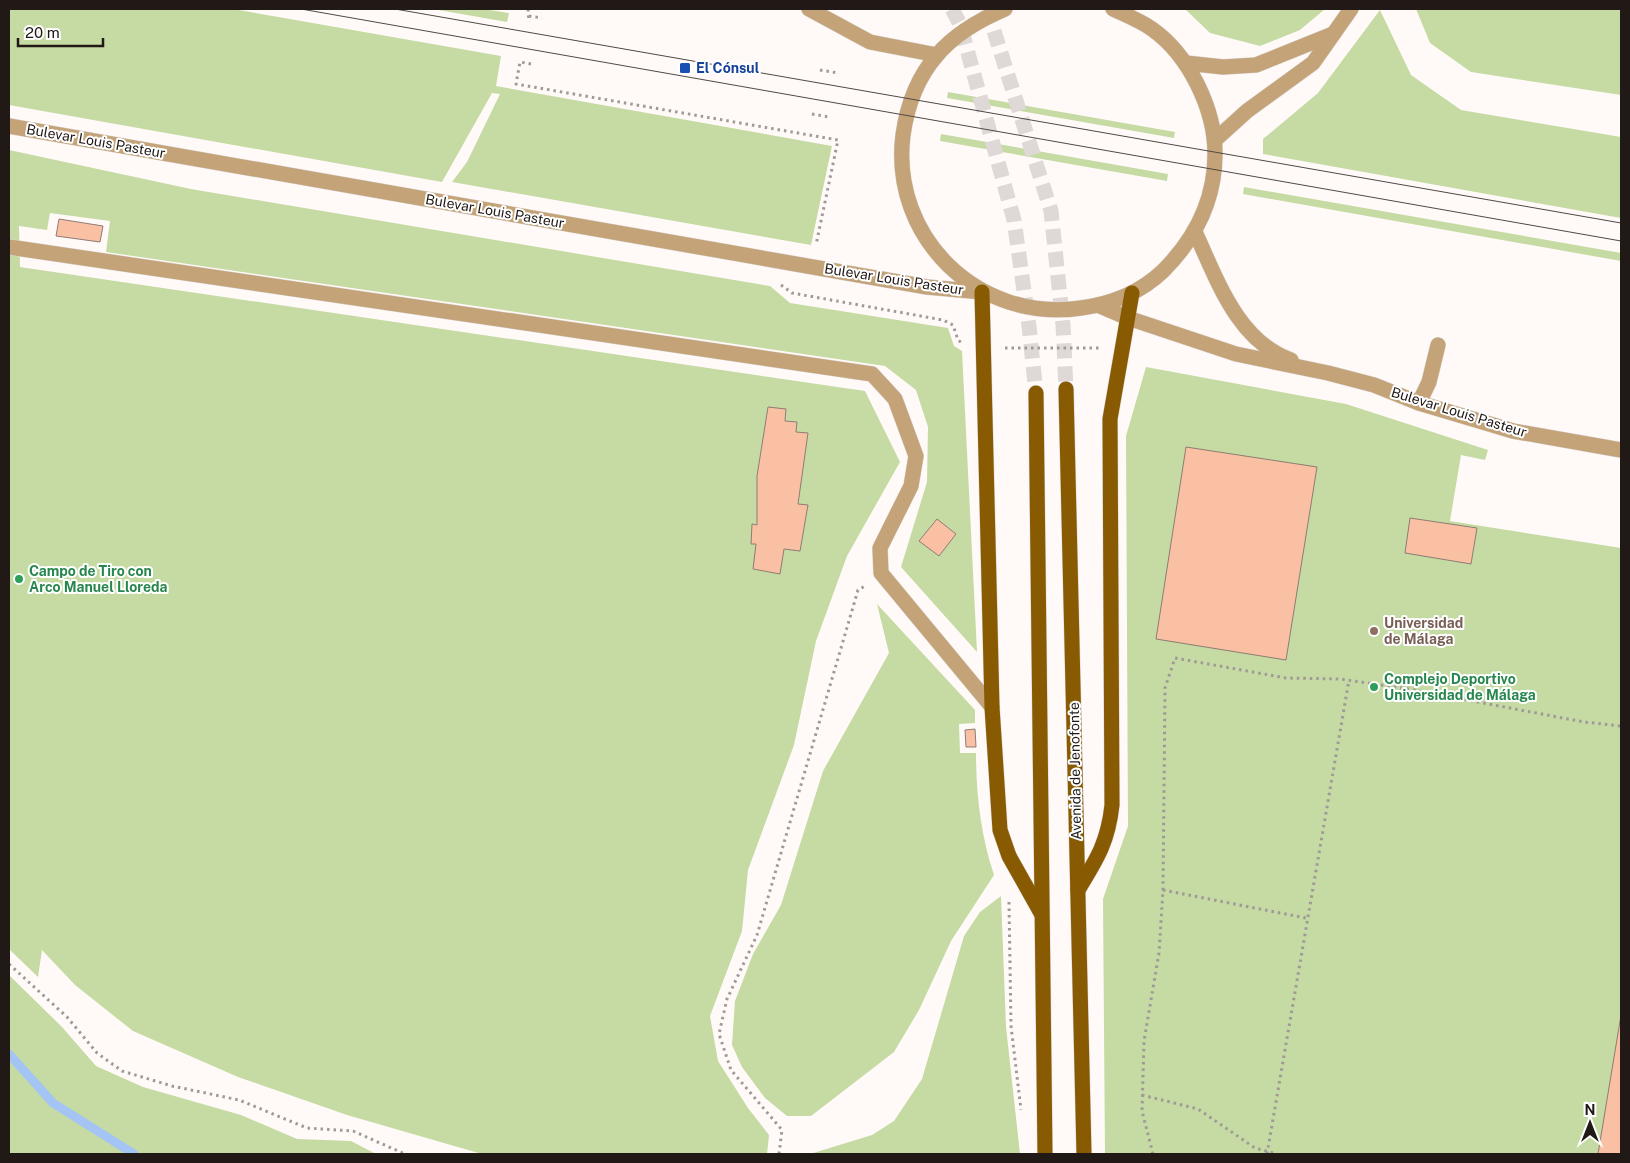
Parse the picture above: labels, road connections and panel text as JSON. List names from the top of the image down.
{
  "streets": {
    "main road": ["Avenida de Jenofonte"],
    "street": ["Bulevar Louis Pasteur"]
  },
  "places": {
    "transit": ["El Cónsul"],
    "other": ["Campo de Tiro con Arco Manuel Lloreda", "Universidad de Málaga", "Complejo Deportivo Universidad de Málaga"]
  },
  "scale_bar": "20 m",
  "north": "top"
}
